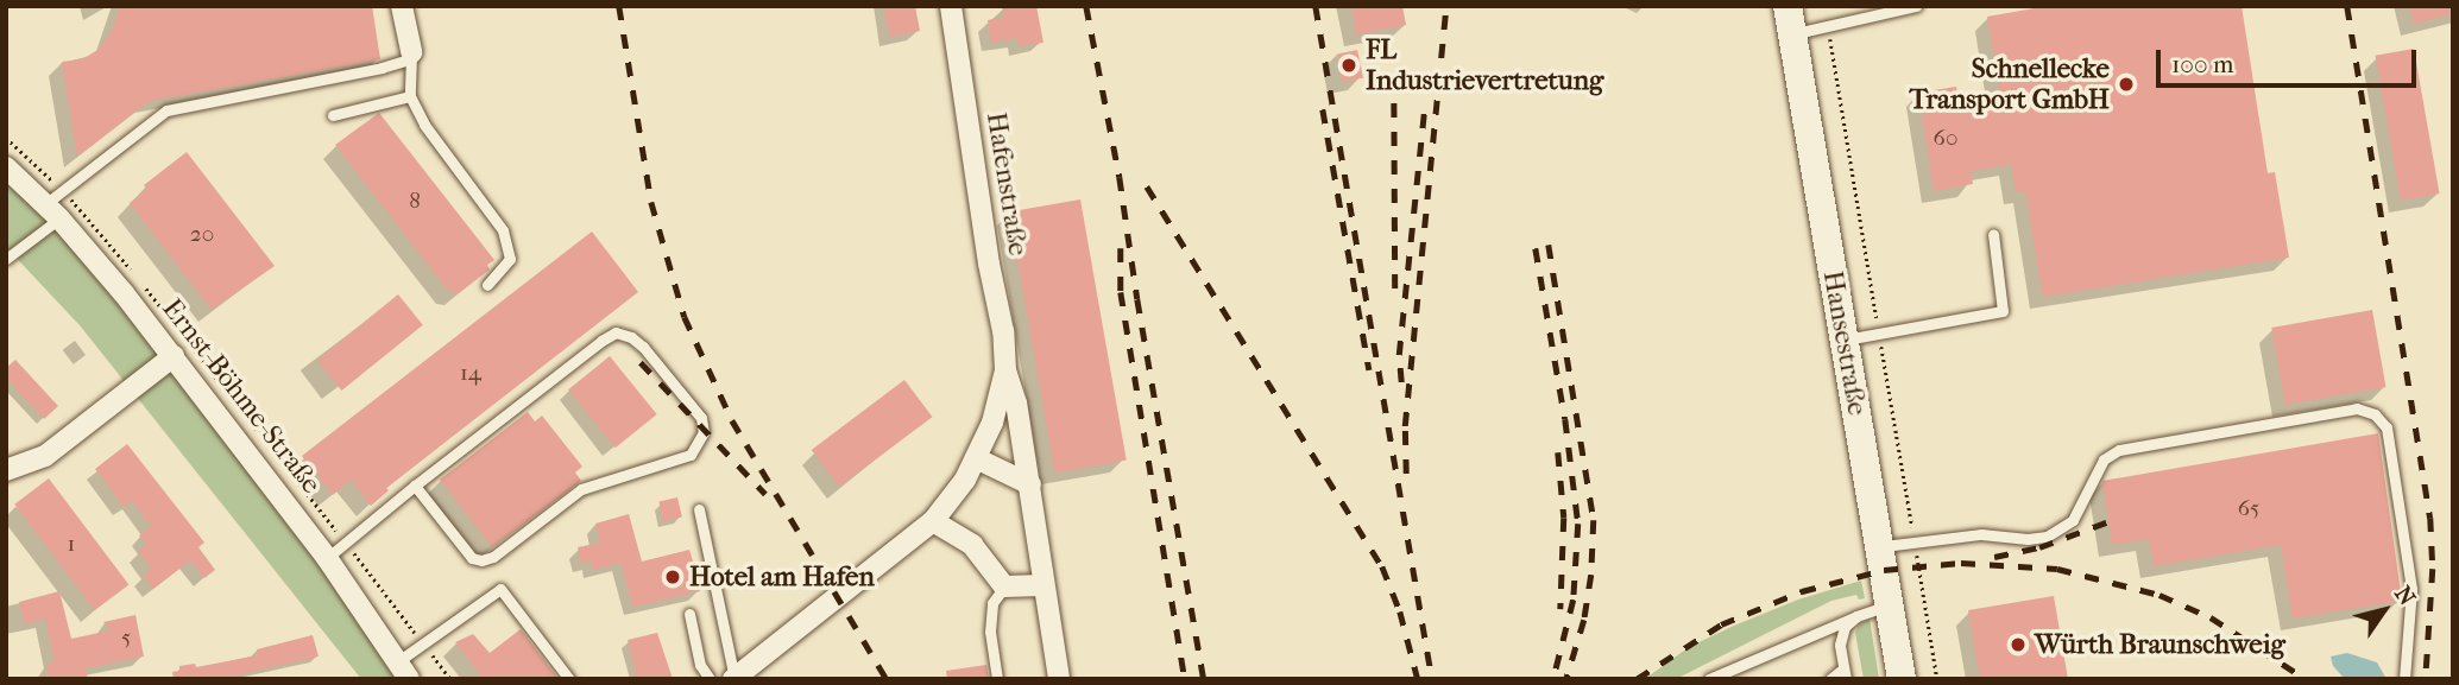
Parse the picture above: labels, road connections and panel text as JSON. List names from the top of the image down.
{
  "streets": {
    "main road": ["Hansestraße"],
    "street": ["Hafenstraße", "Ernst-Böhme-Straße"]
  },
  "places": [
    "FL Industrievertretung",
    "Schnellecke Transport GmbH",
    "Hotel am Hafen",
    "Würth Braunschweig"
  ],
  "house_numbers": [
    "60",
    "8",
    "20",
    "14",
    "65",
    "1",
    "5"
  ],
  "scale_bar": "100 m",
  "north": "top right"
}
